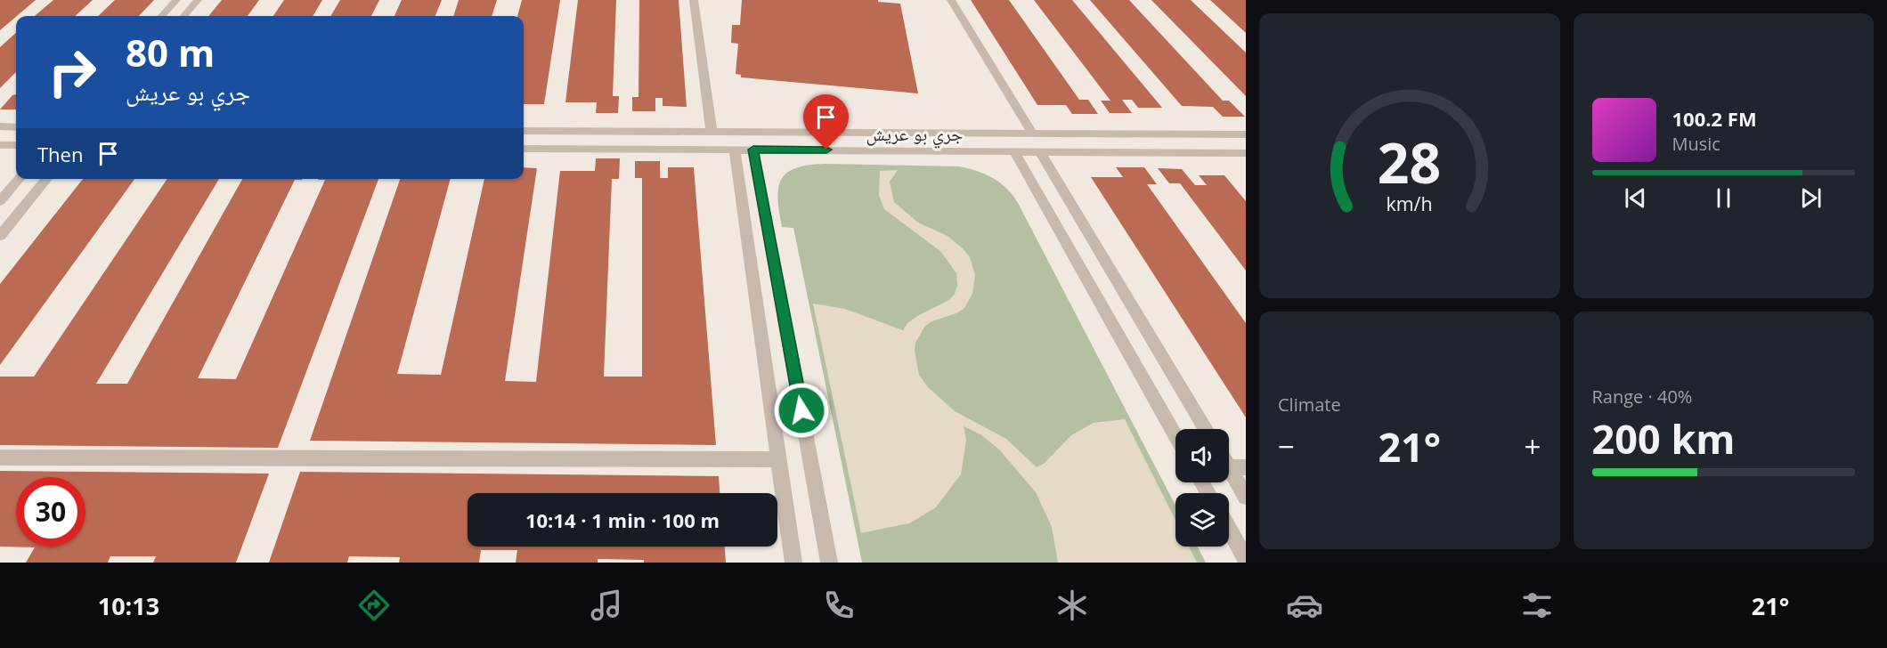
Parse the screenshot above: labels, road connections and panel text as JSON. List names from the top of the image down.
{
  "streets": {
    "street": ["جري بو عريش"]
  },
  "page": {
    "turn": ["80 m", "جري بو عريش"],
    "song": ["100.2 FM", "Music"],
    "then": "Then",
    "tile": [
      "Climate",
      ["Range · 40%", "200 km"]
    ],
    "heat": ["−", "21°", "+"],
    "limit": "30",
    "trip": "10:14 · 1 min · 100 m",
    "tabs": ["10:13", "21°"],
    "gauge": ["28", "km/h"]
  }
}
